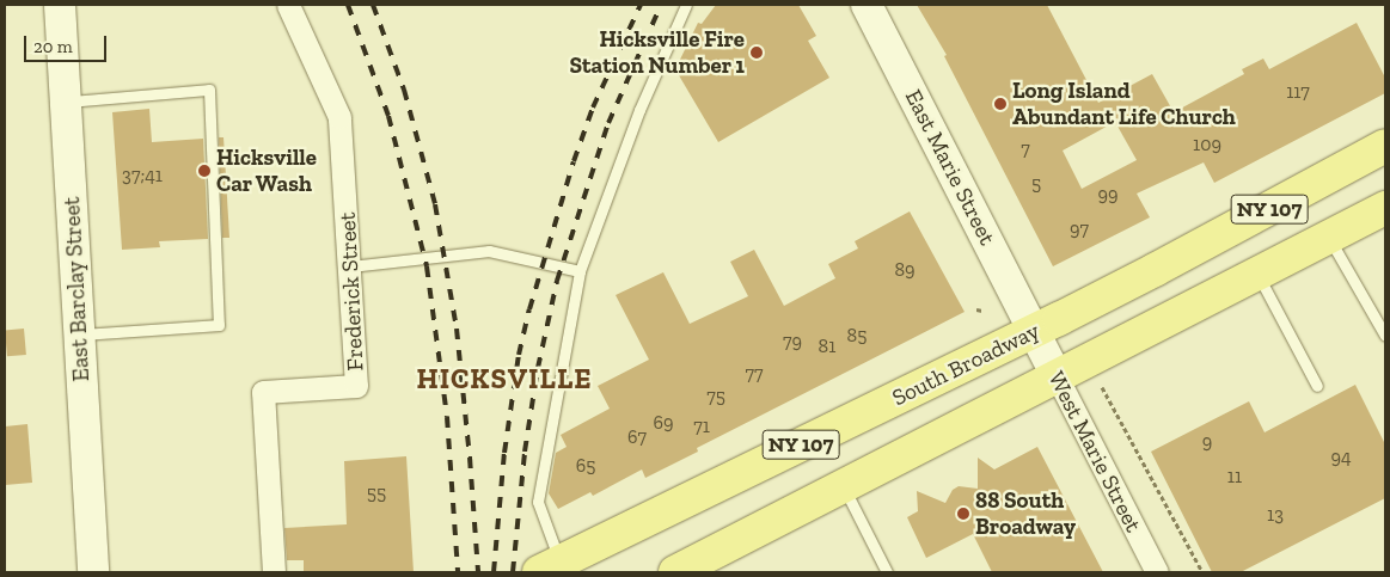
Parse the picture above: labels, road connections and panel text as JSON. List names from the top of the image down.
{
  "streets": {
    "main road": [
      "East Marie Street",
      "NY 107",
      "East Barclay Street",
      "South Broadway",
      "West Marie Street"
    ],
    "street": ["Frederick Street"]
  },
  "crossings": [
    ["East Marie Street", "South Broadway"],
    ["East Marie Street", "West Marie Street"],
    ["NY 107", "West Marie Street"],
    ["South Broadway", "West Marie Street"]
  ],
  "districts": ["HICKSVILLE"],
  "places": [
    "Hicksville Fire Station Number 1",
    "Long Island Abundant Life Church",
    "Hicksville Car Wash",
    "88 South Broadway"
  ],
  "house_numbers": [
    "117",
    "109",
    "7",
    "37;41",
    "5",
    "99",
    "97",
    "89",
    "85",
    "79",
    "81",
    "77",
    "75",
    "69",
    "71",
    "67",
    "9",
    "94",
    "65",
    "11",
    "55",
    "13"
  ],
  "scale_bar": "20 m"
}
